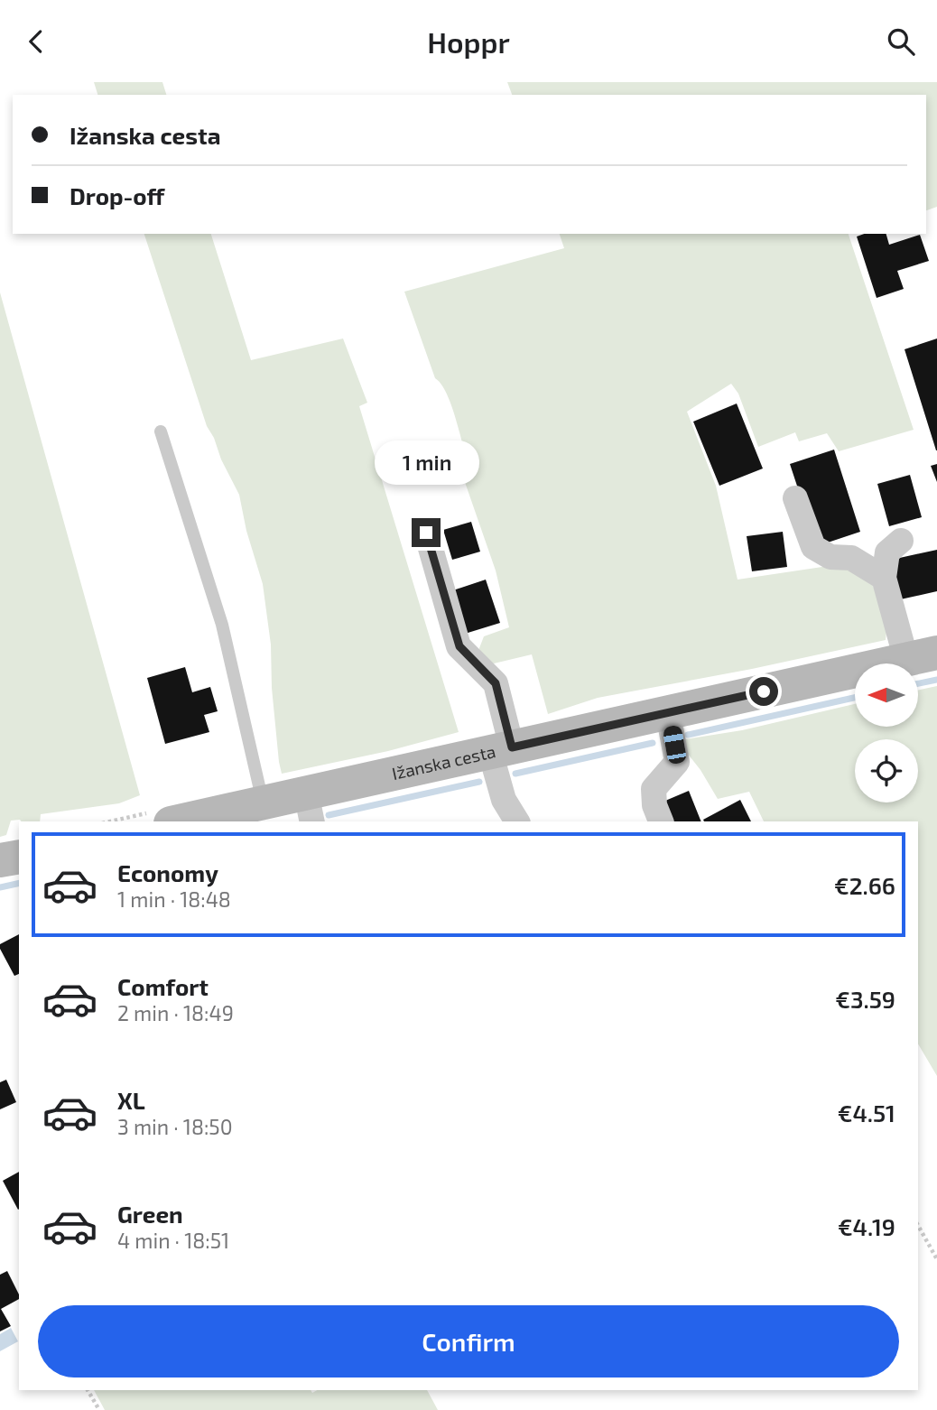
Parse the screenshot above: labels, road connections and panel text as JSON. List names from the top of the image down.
{
  "streets": {
    "street": ["Ižanska cesta"]
  },
  "north": "left",
  "page": {
    "header": "Hoppr",
    "banner": ["Ižanska cesta", "Drop-off"],
    "bubble": "1 min",
    "list": [
      {
        "name": "Economy",
        "note": "1 min · 18:48",
        "value": "€2.66"
      },
      {
        "name": "Comfort",
        "note": "2 min · 18:49",
        "value": "€3.59"
      },
      {
        "name": "XL",
        "note": "3 min · 18:50",
        "value": "€4.51"
      },
      {
        "name": "Green",
        "note": "4 min · 18:51",
        "value": "€4.19"
      }
    ],
    "buttons": "Confirm"
  }
}
